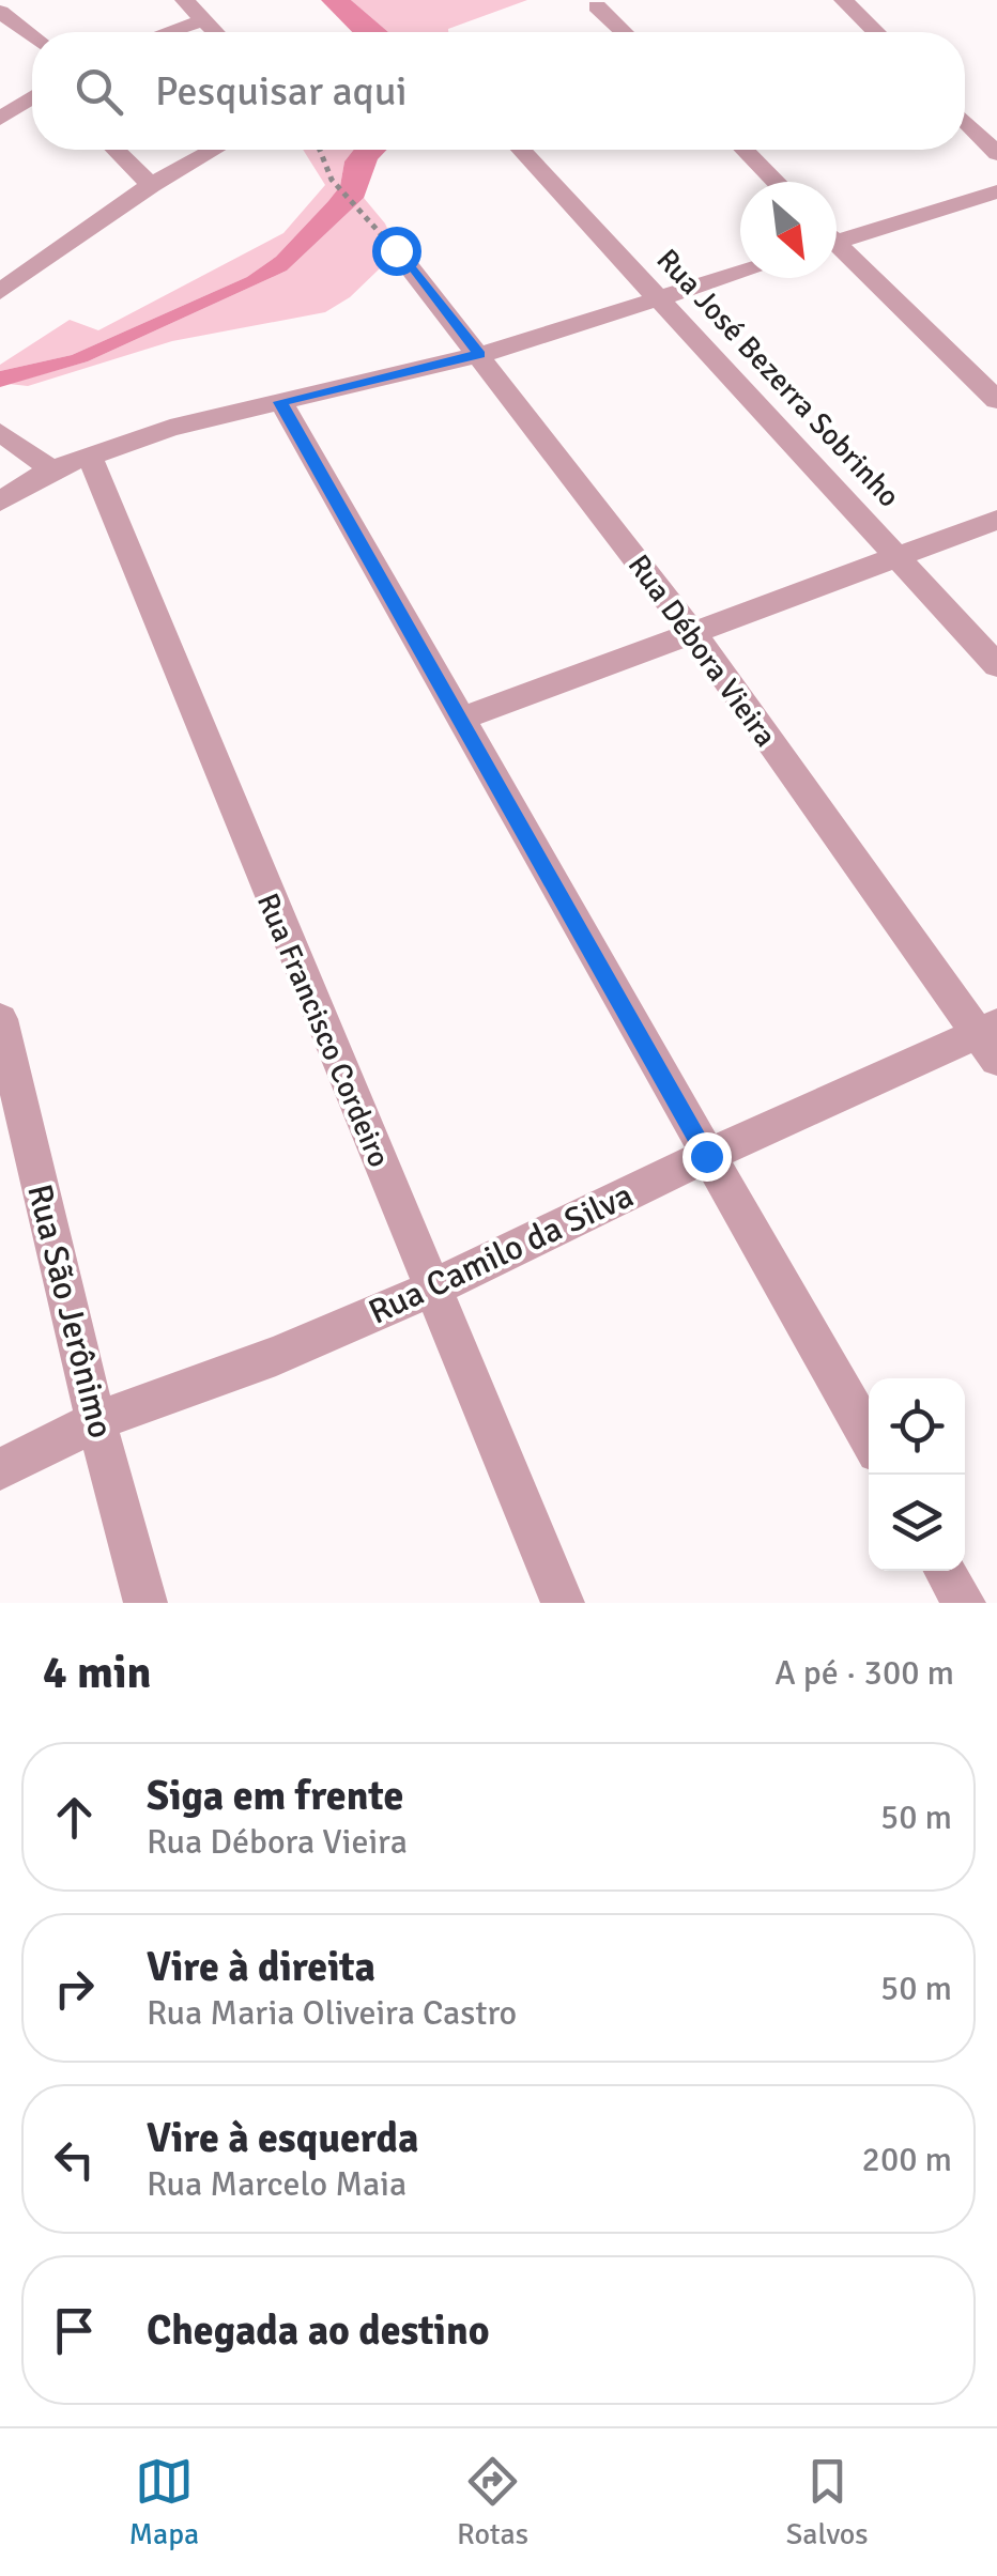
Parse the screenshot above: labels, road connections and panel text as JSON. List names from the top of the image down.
{
  "streets": {
    "street": [
      "Rua José Bezerra Sobrinho",
      "Rua Débora Vieira",
      "Rua Francisco Cordeiro",
      "Rua Camilo da Silva",
      "Rua São Jerônimo"
    ]
  },
  "crossings": [
    ["Rua Débora Vieira", "Rua Camilo da Silva"],
    ["Rua Francisco Cordeiro", "Rua Camilo da Silva"],
    ["Rua Camilo da Silva", "Rua São Jerônimo"]
  ],
  "north": "bottom right",
  "page": {
    "search": "Pesquisar aqui",
    "heading": ["4 min", "A pé · 300 m"],
    "list": [
      ["Siga em frente", "Rua Débora Vieira", "50 m"],
      ["Vire à direita", "Rua Maria Oliveira Castro", "50 m"],
      ["Vire à esquerda", "Rua Marcelo Maia", "200 m"],
      "Chegada ao destino"
    ],
    "nav": ["Mapa", "Rotas", "Salvos"]
  }
}
